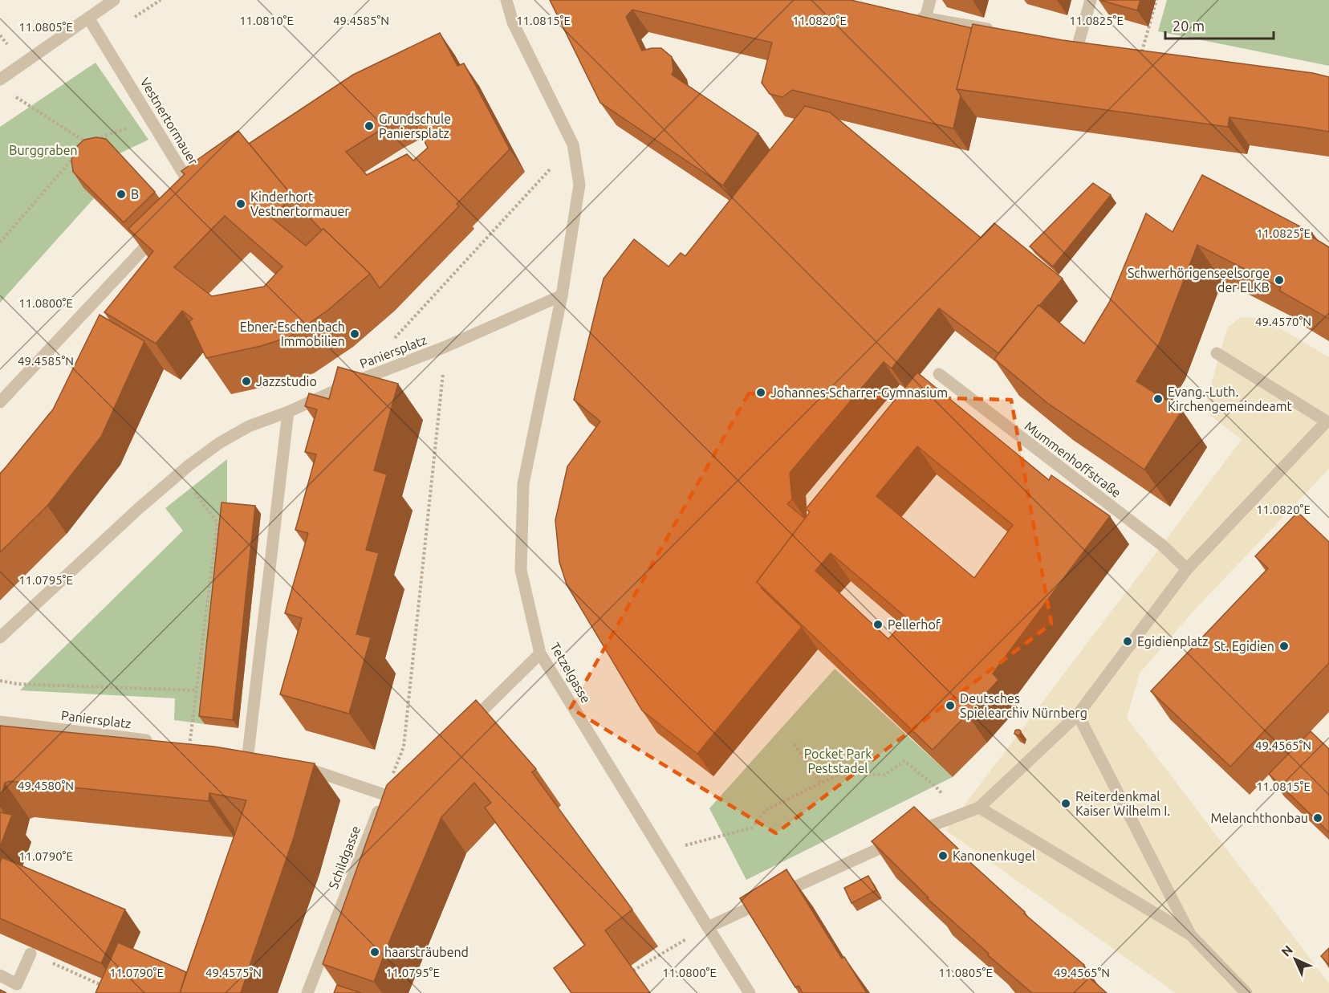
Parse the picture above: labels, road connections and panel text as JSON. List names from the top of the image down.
{
  "streets": {
    "street": [
      "Vestnertormauer",
      "Paniersplatz",
      "Mummenhoffstraße",
      "Tetzelgasse",
      "Schildgasse"
    ]
  },
  "crossings": [
    ["Paniersplatz", "Tetzelgasse"]
  ],
  "parks": ["Burggraben", "Pocket Park Peststadel"],
  "places": [
    "Grundschule Paniersplatz",
    "B",
    "Kinderhort Vestnertormauer",
    "Schwerhörigenseelsorge der ELKB",
    "Ebner-Eschenbach Immobilien",
    "Jazzstudio",
    "Johannes-Scharrer-Gymnasium",
    "Evang.-Luth. Kirchengemeindeamt",
    "Pellerhof",
    "Egidienplatz",
    "St. Egidien",
    "Deutsches Spielearchiv Nürnberg",
    "Reiterdenkmal Kaiser Wilhelm I.",
    "Melanchthonbau",
    "Kanonenkugel",
    "haarsträubend"
  ],
  "scale_bar": "20 m",
  "north": "top left",
  "coordinates": [
    "11.0825°E",
    "11.0810°E",
    "49.4585°N",
    "11.0815°E",
    "11.0820°E",
    "11.0805°E",
    "11.0800°E",
    "49.4570°N",
    "11.0795°E",
    "49.4565°N",
    "49.4580°N",
    "11.0790°E",
    "49.4575°N"
  ]
}
